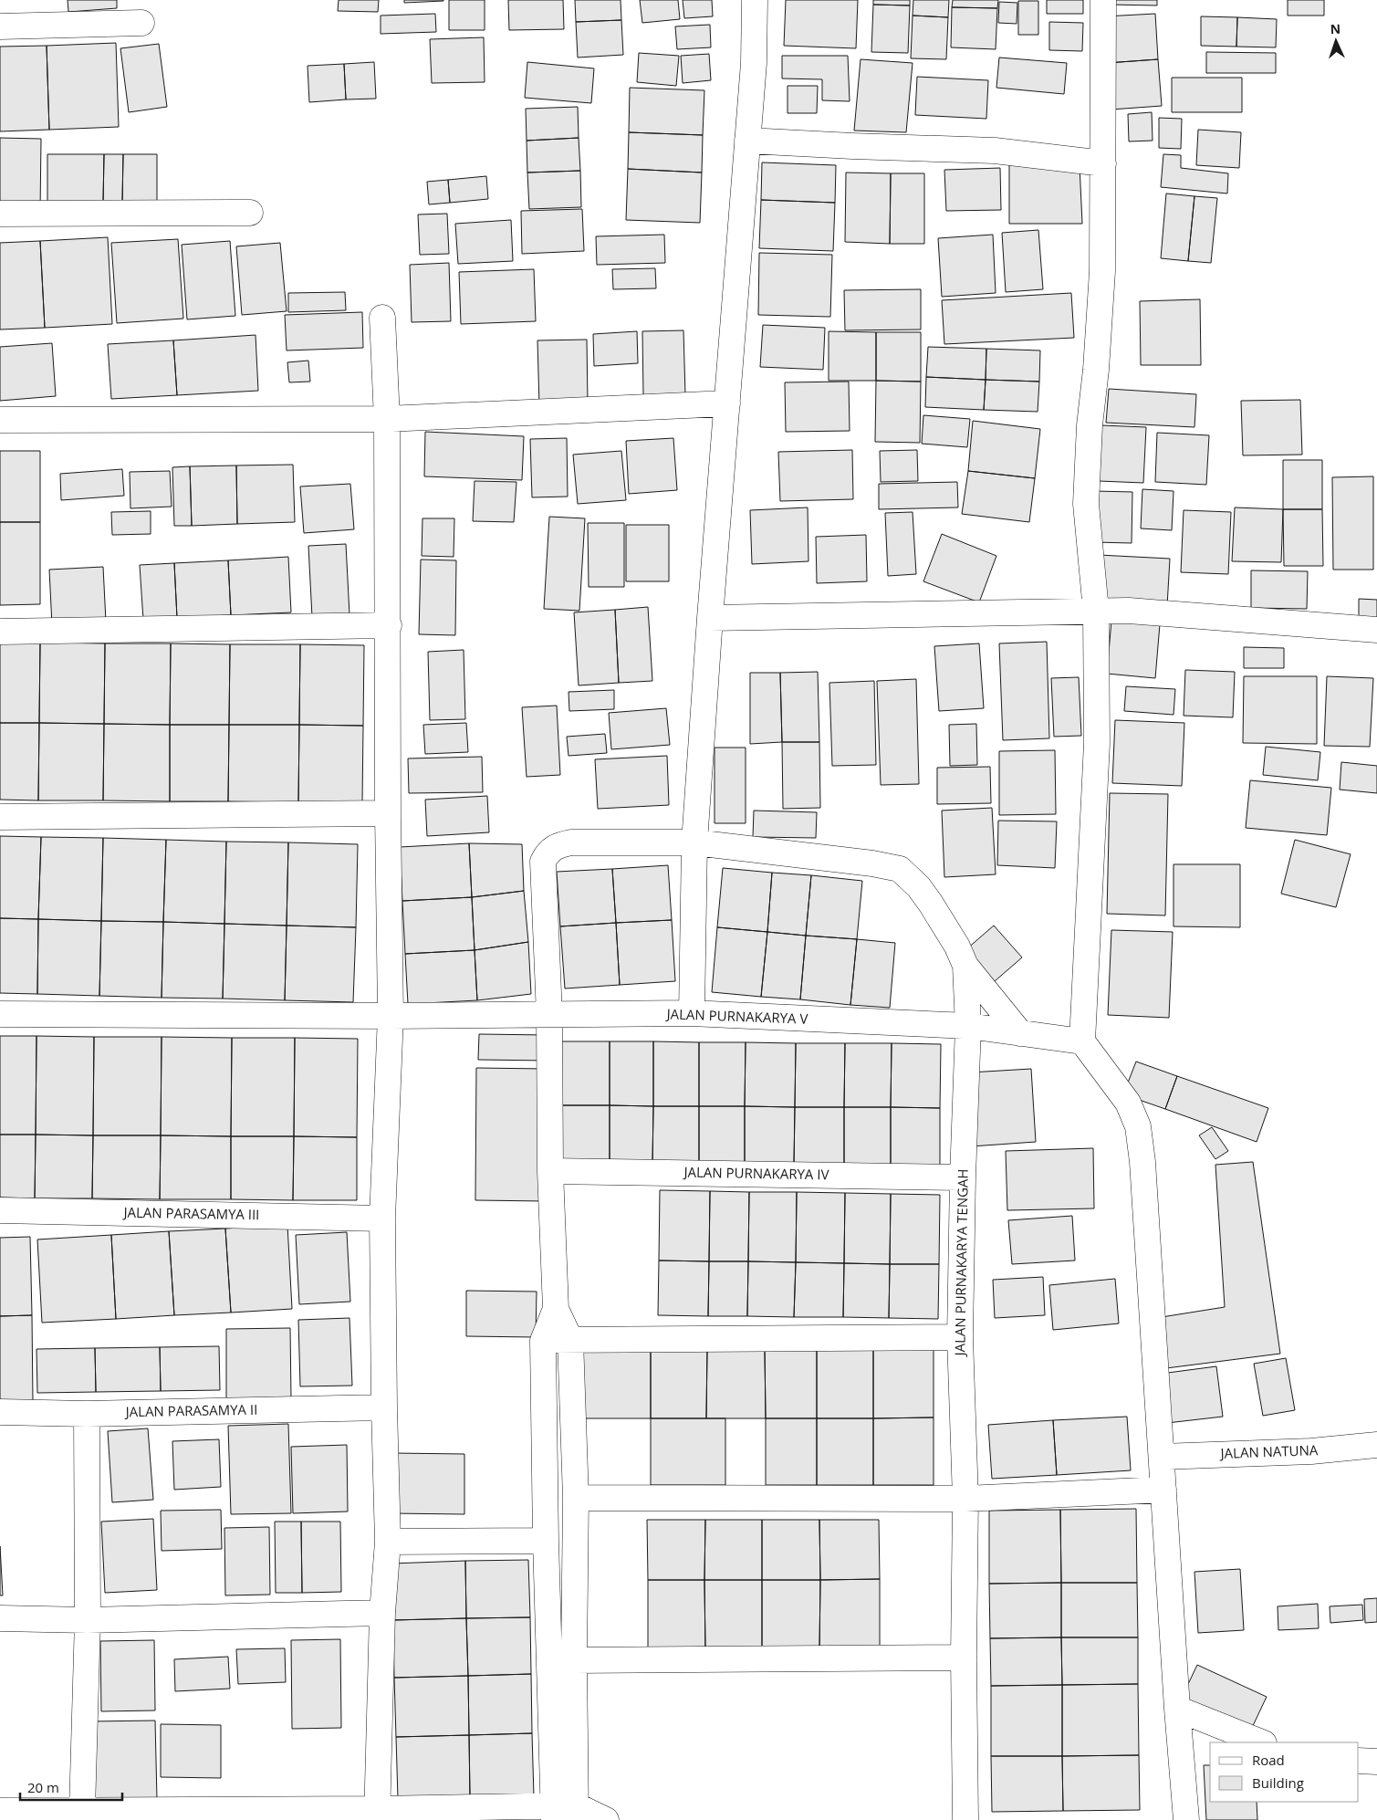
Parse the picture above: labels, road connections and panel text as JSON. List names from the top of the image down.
{
  "streets": {
    "street": [
      "JALAN PURNAKARYA V",
      "JALAN PURNAKARYA IV",
      "JALAN PARASAMYA III",
      "JALAN PURNAKARYA TENGAH",
      "JALAN PARASAMYA II",
      "JALAN NATUNA"
    ]
  },
  "crossings": [
    ["JALAN PURNAKARYA V", "JALAN PURNAKARYA TENGAH"],
    ["JALAN PURNAKARYA IV", "JALAN PURNAKARYA TENGAH"]
  ],
  "legend": ["Road", "Building"],
  "scale_bar": "20 m",
  "north": "top"
}
